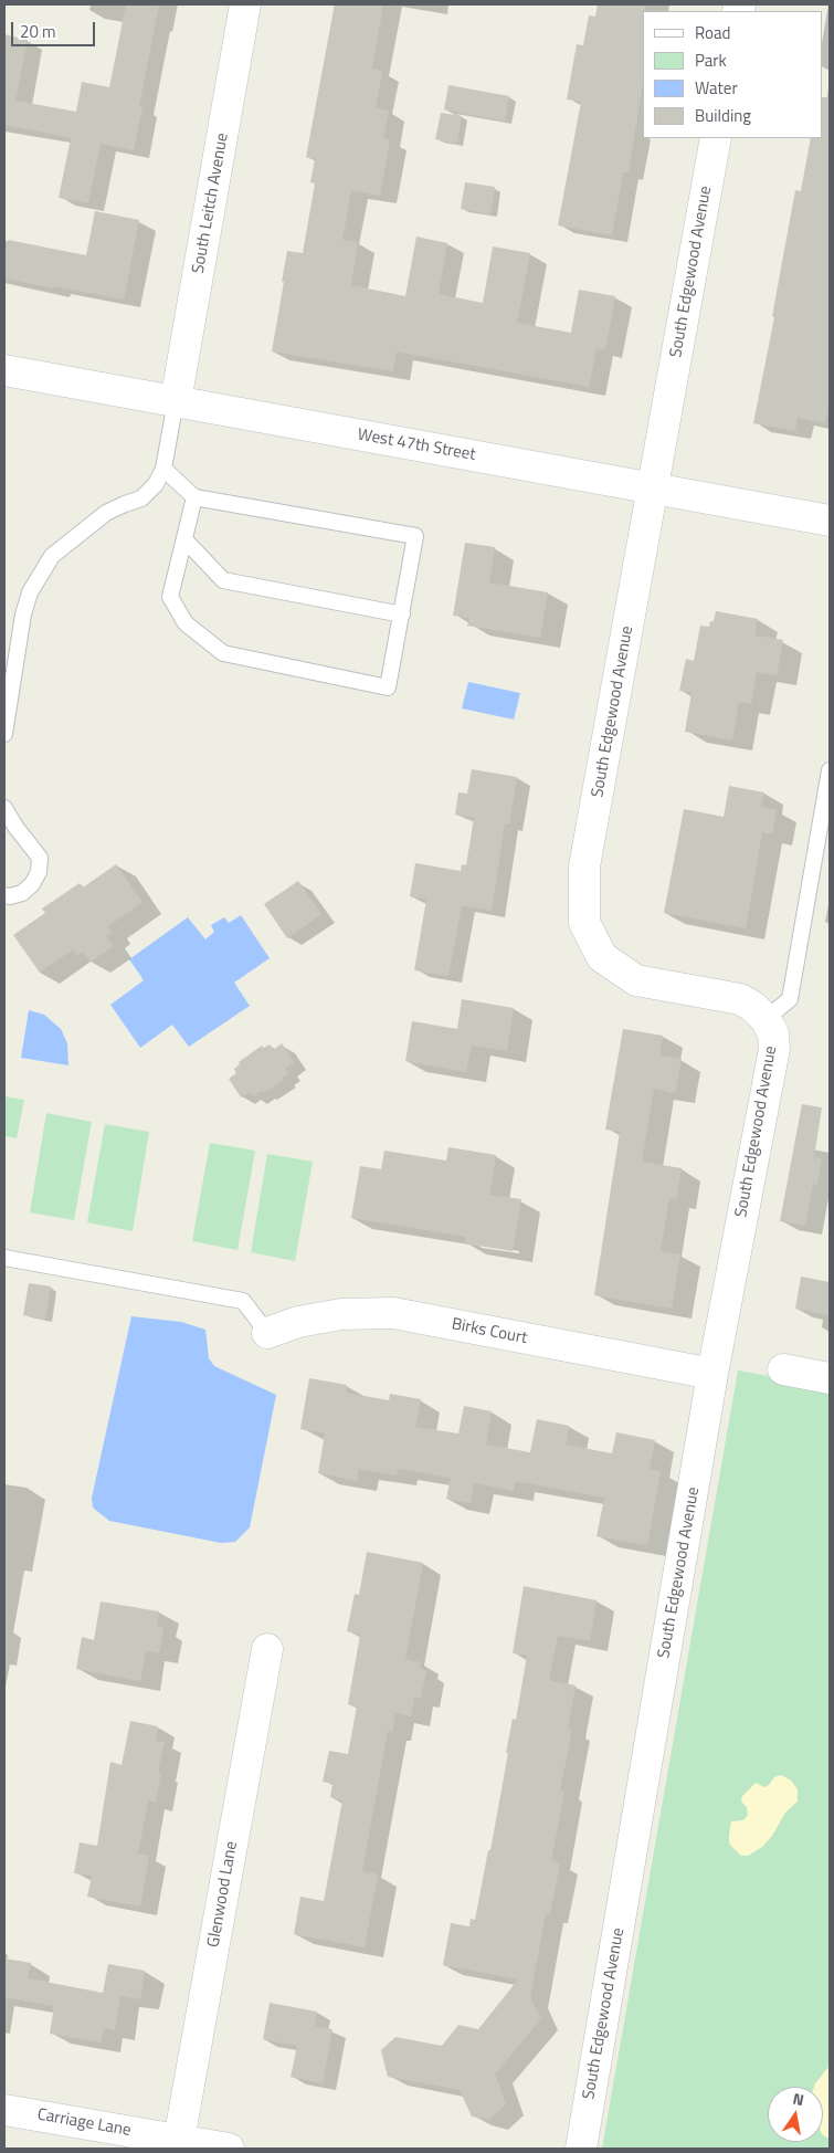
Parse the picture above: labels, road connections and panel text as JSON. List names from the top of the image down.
{
  "streets": {
    "street": [
      "South Leitch Avenue",
      "South Edgewood Avenue",
      "West 47th Street",
      "Birks Court",
      "Glenwood Lane",
      "Carriage Lane"
    ]
  },
  "crossings": [
    ["South Leitch Avenue", "West 47th Street"],
    ["South Edgewood Avenue", "West 47th Street"],
    ["South Edgewood Avenue", "Birks Court"],
    ["Glenwood Lane", "Carriage Lane"]
  ],
  "legend": [
    "Road",
    "Park",
    "Water",
    "Building"
  ],
  "scale_bar": "20 m",
  "north": "top"
}
